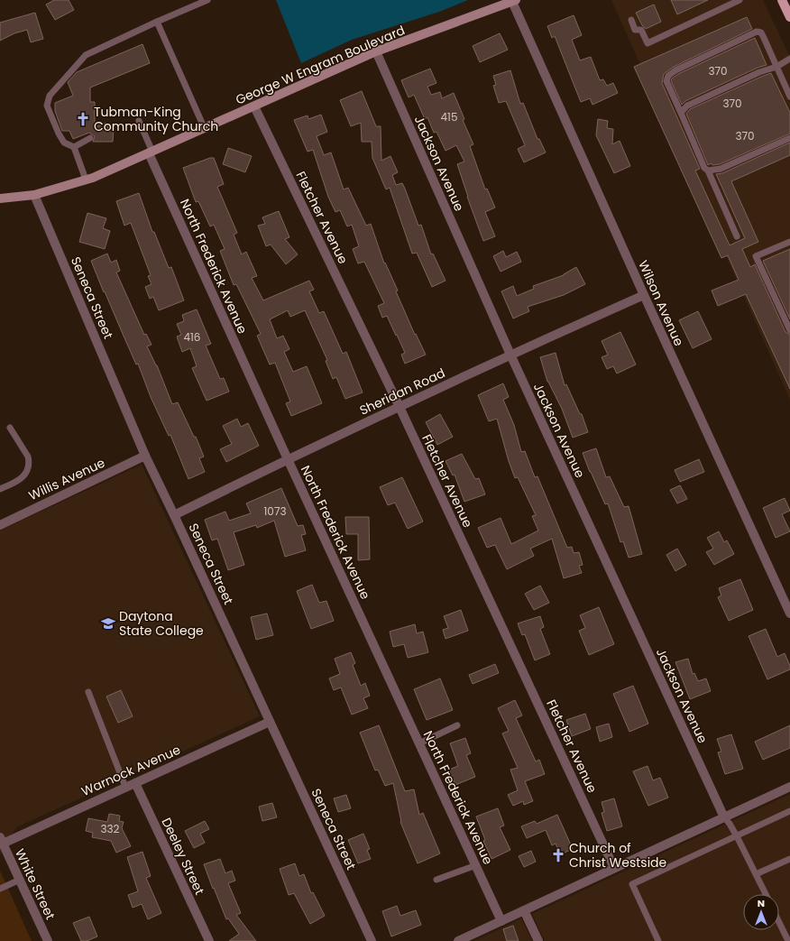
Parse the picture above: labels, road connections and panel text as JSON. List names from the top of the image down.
{
  "streets": {
    "main road": ["George W Engram Boulevard"],
    "street": [
      "Jackson Avenue",
      "Fletcher Avenue",
      "North Frederick Avenue",
      "Seneca Street",
      "Wilson Avenue",
      "Sheridan Road",
      "Willis Avenue",
      "Warnock Avenue",
      "Deeley Street",
      "White Street"
    ]
  },
  "crossings": [
    ["George W Engram Boulevard", "Jackson Avenue"],
    ["George W Engram Boulevard", "Fletcher Avenue"],
    ["George W Engram Boulevard", "North Frederick Avenue"],
    ["George W Engram Boulevard", "Seneca Street"],
    ["George W Engram Boulevard", "Wilson Avenue"],
    ["Jackson Avenue", "Sheridan Road"],
    ["Fletcher Avenue", "Sheridan Road"],
    ["North Frederick Avenue", "Sheridan Road"],
    ["Seneca Street", "Sheridan Road"],
    ["Seneca Street", "Willis Avenue"],
    ["Seneca Street", "Warnock Avenue"],
    ["Wilson Avenue", "Sheridan Road"],
    ["Warnock Avenue", "Deeley Street"],
    ["Warnock Avenue", "White Street"]
  ],
  "places": {
    "church": ["Tubman-King Community Church", "Church of Christ Westside"],
    "school or university": ["Daytona State College"]
  },
  "house_numbers": [
    "370",
    "370",
    "415",
    "370",
    "416",
    "1073",
    "332"
  ],
  "north": "top"
}
